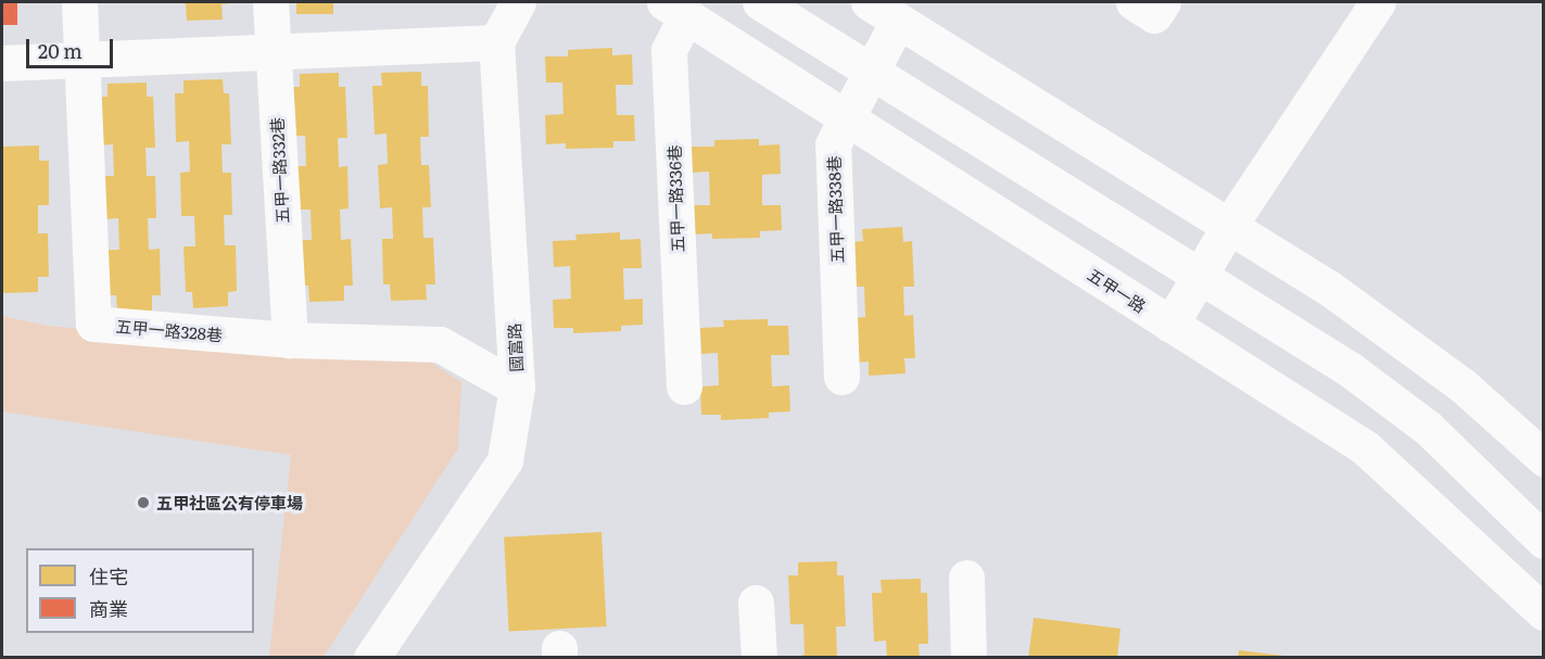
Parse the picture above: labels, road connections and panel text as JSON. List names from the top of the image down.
{
  "streets": {
    "street": [
      "五甲一路332巷",
      "五甲一路336巷",
      "五甲一路338巷",
      "五甲一路",
      "五甲一路328巷",
      "國富路"
    ]
  },
  "crossings": [
    ["五甲一路332巷", "五甲一路328巷"],
    ["五甲一路336巷", "五甲一路"],
    ["五甲一路338巷", "五甲一路"],
    ["五甲一路328巷", "國富路"]
  ],
  "places": ["五甲社區公有停車場"],
  "legend": ["住宅", "商業"],
  "scale_bar": "20 m"
}
